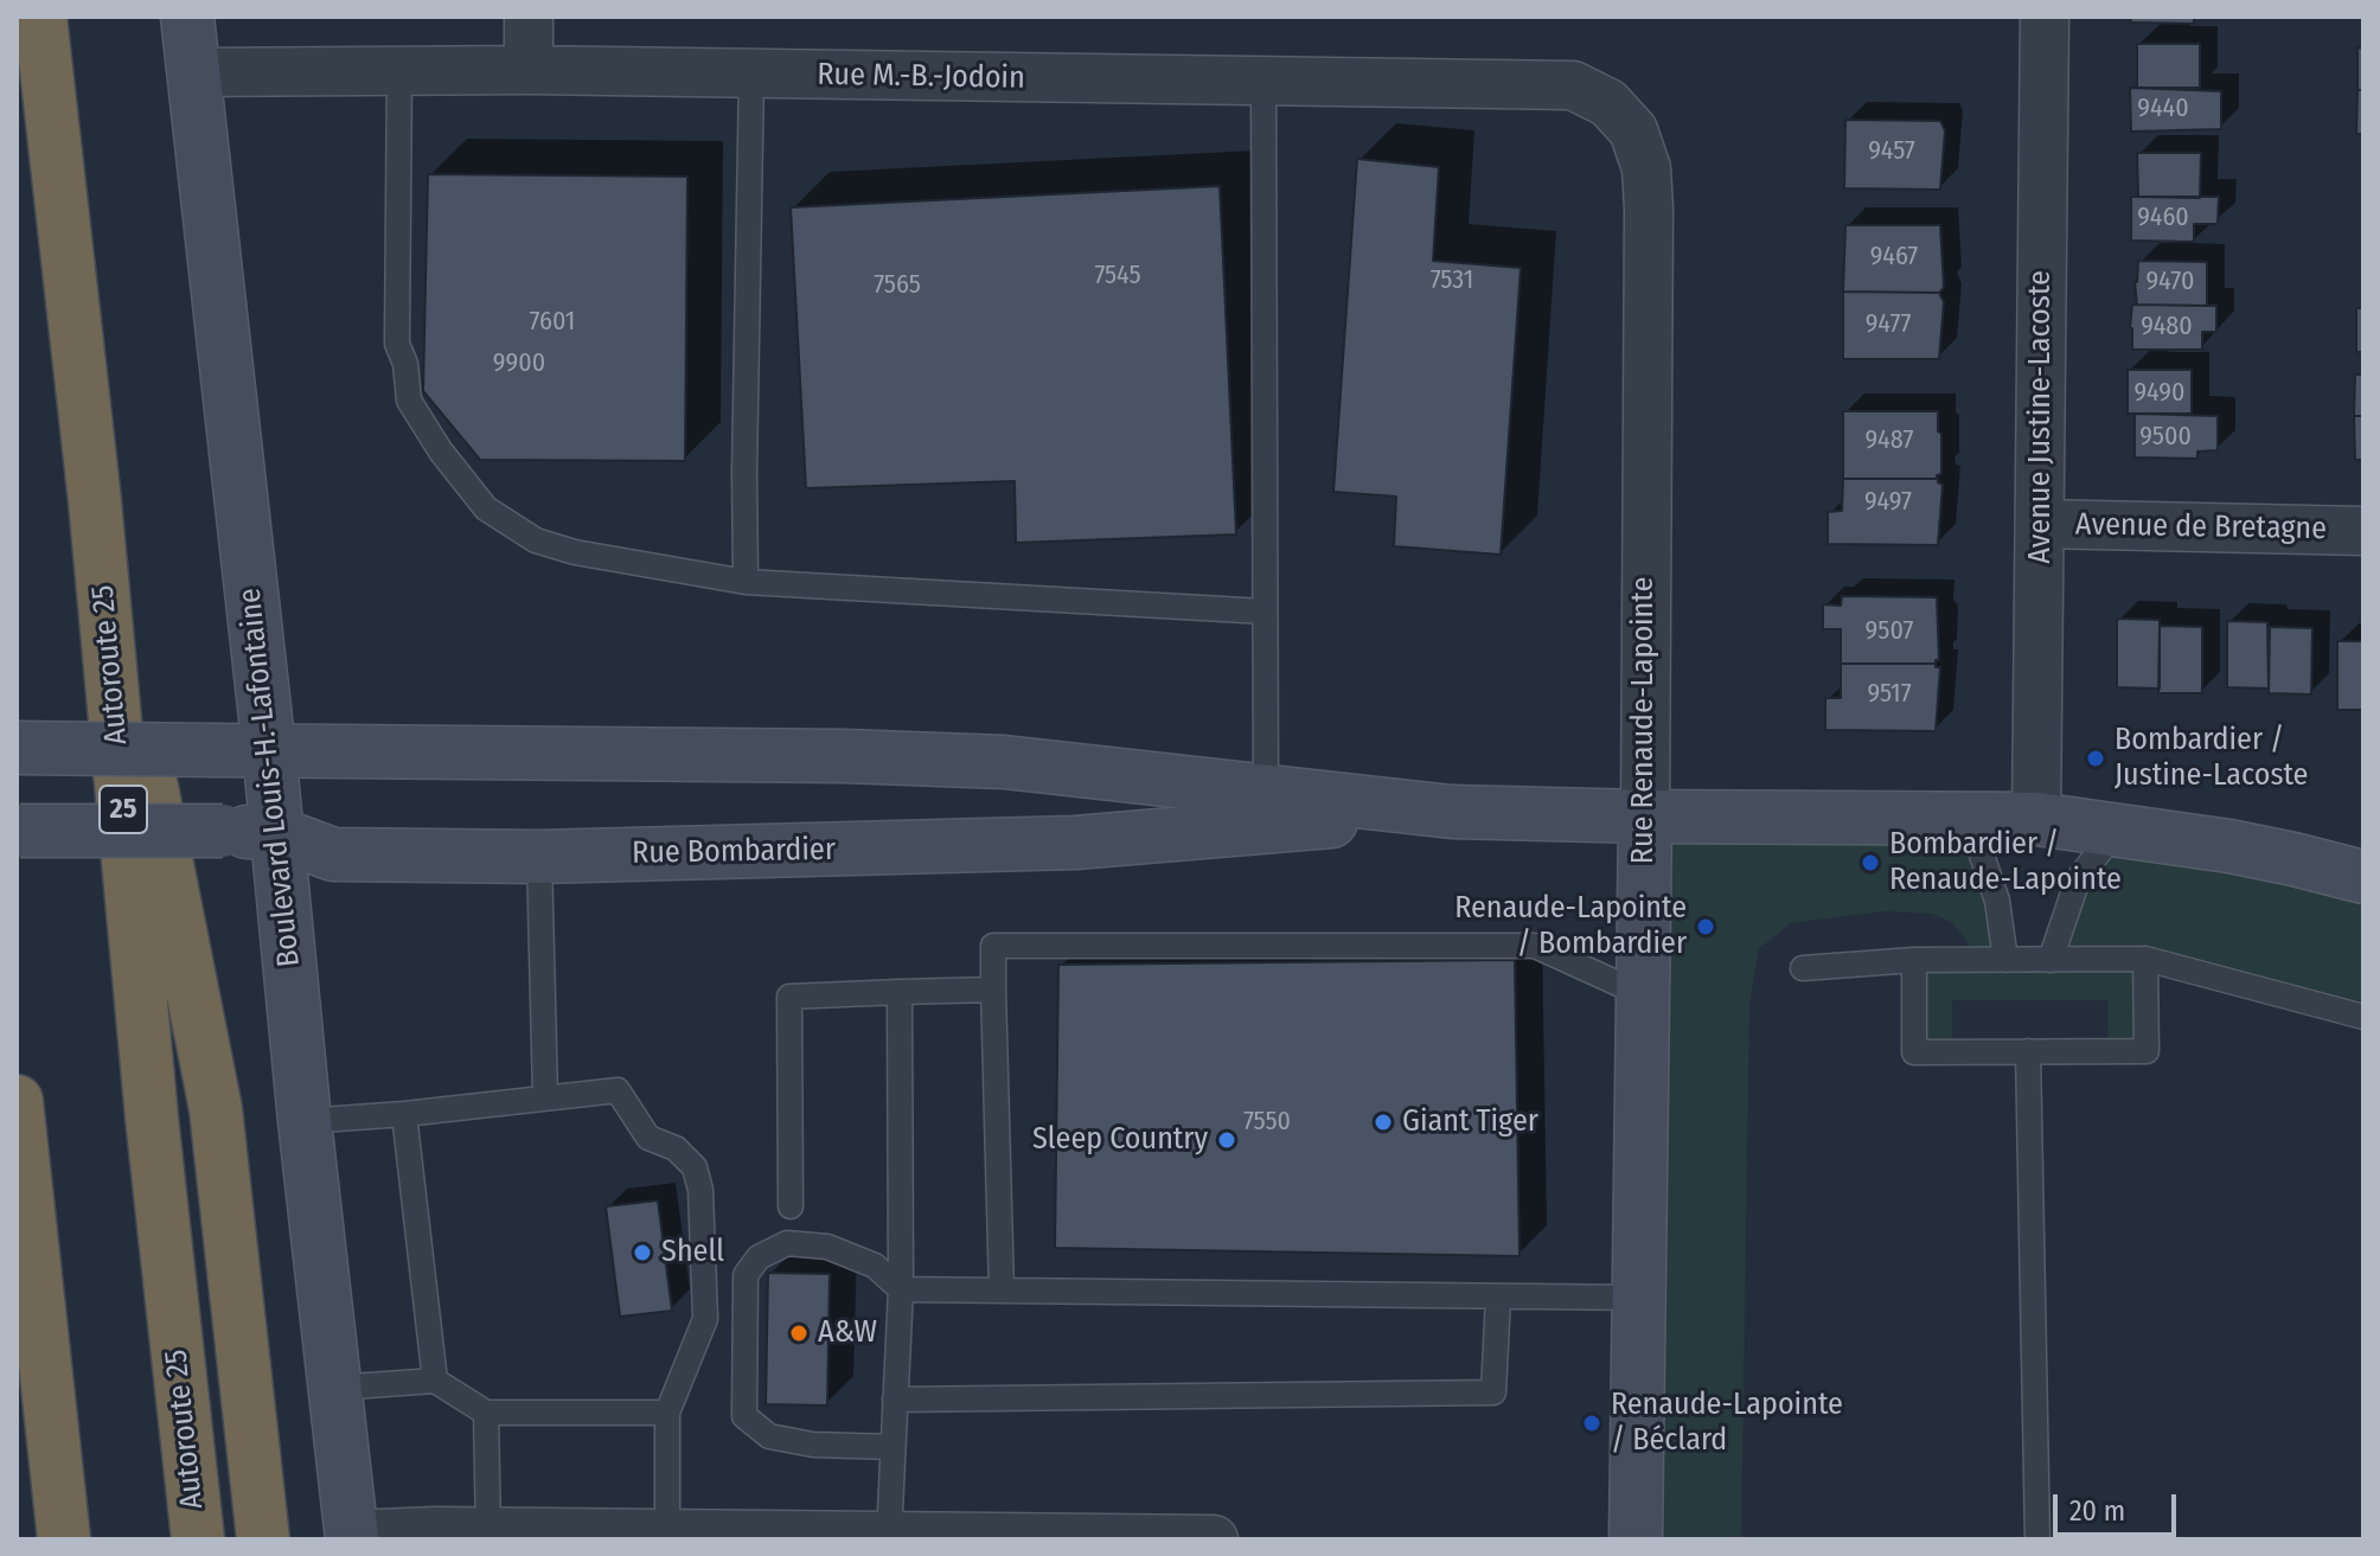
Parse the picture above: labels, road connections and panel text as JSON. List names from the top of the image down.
{
  "streets": {
    "highway": ["Autoroute 25", "25"],
    "street": [
      "Rue M.-B.-Jodoin",
      "Avenue Justine-Lacoste",
      "Avenue de Bretagne",
      "Rue Renaude-Lapointe",
      "Boulevard Louis-H.-Lafontaine",
      "Rue Bombardier"
    ]
  },
  "crossings": [
    ["Rue M.-B.-Jodoin", "Rue Renaude-Lapointe"],
    ["Rue M.-B.-Jodoin", "Boulevard Louis-H.-Lafontaine"],
    ["Avenue Justine-Lacoste", "Avenue de Bretagne"],
    ["Avenue Justine-Lacoste", "Rue Bombardier"],
    ["Rue Renaude-Lapointe", "Rue Bombardier"],
    ["Boulevard Louis-H.-Lafontaine", "Rue Bombardier"]
  ],
  "places": [
    "Bombardier / Justine-Lacoste",
    "Bombardier / Renaude-Lapointe",
    "Renaude-Lapointe / Bombardier",
    "Giant Tiger",
    "Sleep Country",
    "Shell",
    "A&W",
    "Renaude-Lapointe / Béclard"
  ],
  "house_numbers": [
    "9440",
    "9457",
    "9460",
    "9467",
    "7545",
    "7531",
    "9470",
    "7565",
    "7601",
    "9477",
    "9480",
    "9900",
    "9490",
    "9500",
    "9487",
    "9497",
    "9507",
    "9517",
    "7550"
  ],
  "scale_bar": "20 m"
}
